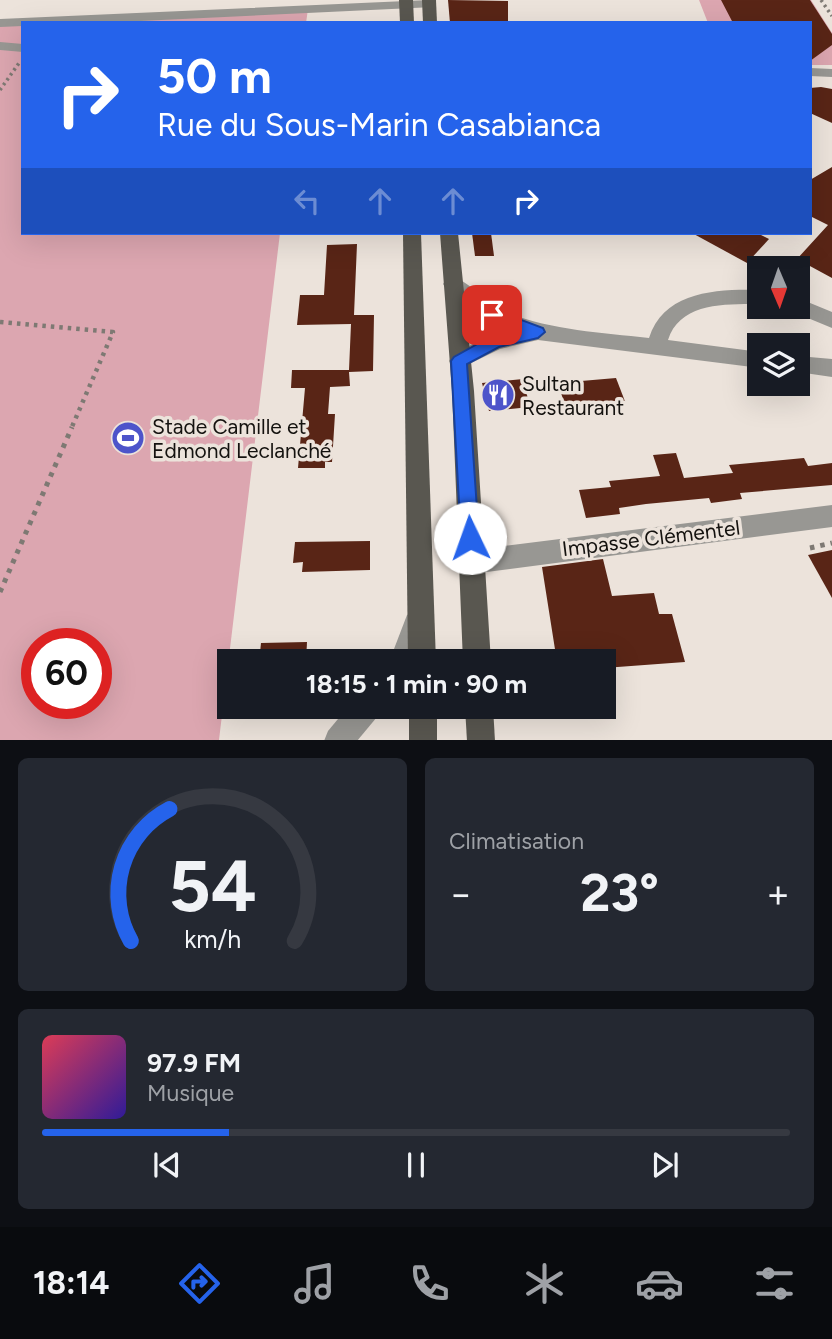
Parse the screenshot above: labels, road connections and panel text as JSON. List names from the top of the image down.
{
  "streets": {
    "street": ["Impasse Clémentel"]
  },
  "places": {
    "restaurant": ["Sultan Restaurant"],
    "sports": ["Stade Camille et Edmond Leclanché"]
  },
  "north": "bottom",
  "page": {
    "turn": ["50 m", "Rue du Sous-Marin Casabianca"],
    "limit": "60",
    "trip": "18:15 · 1 min · 90 m",
    "tile": "Climatisation",
    "heat": ["−", "23°", "+"],
    "song": ["97.9 FM", "Musique"],
    "tabs": "18:14",
    "gauge": ["54", "km/h"]
  }
}
